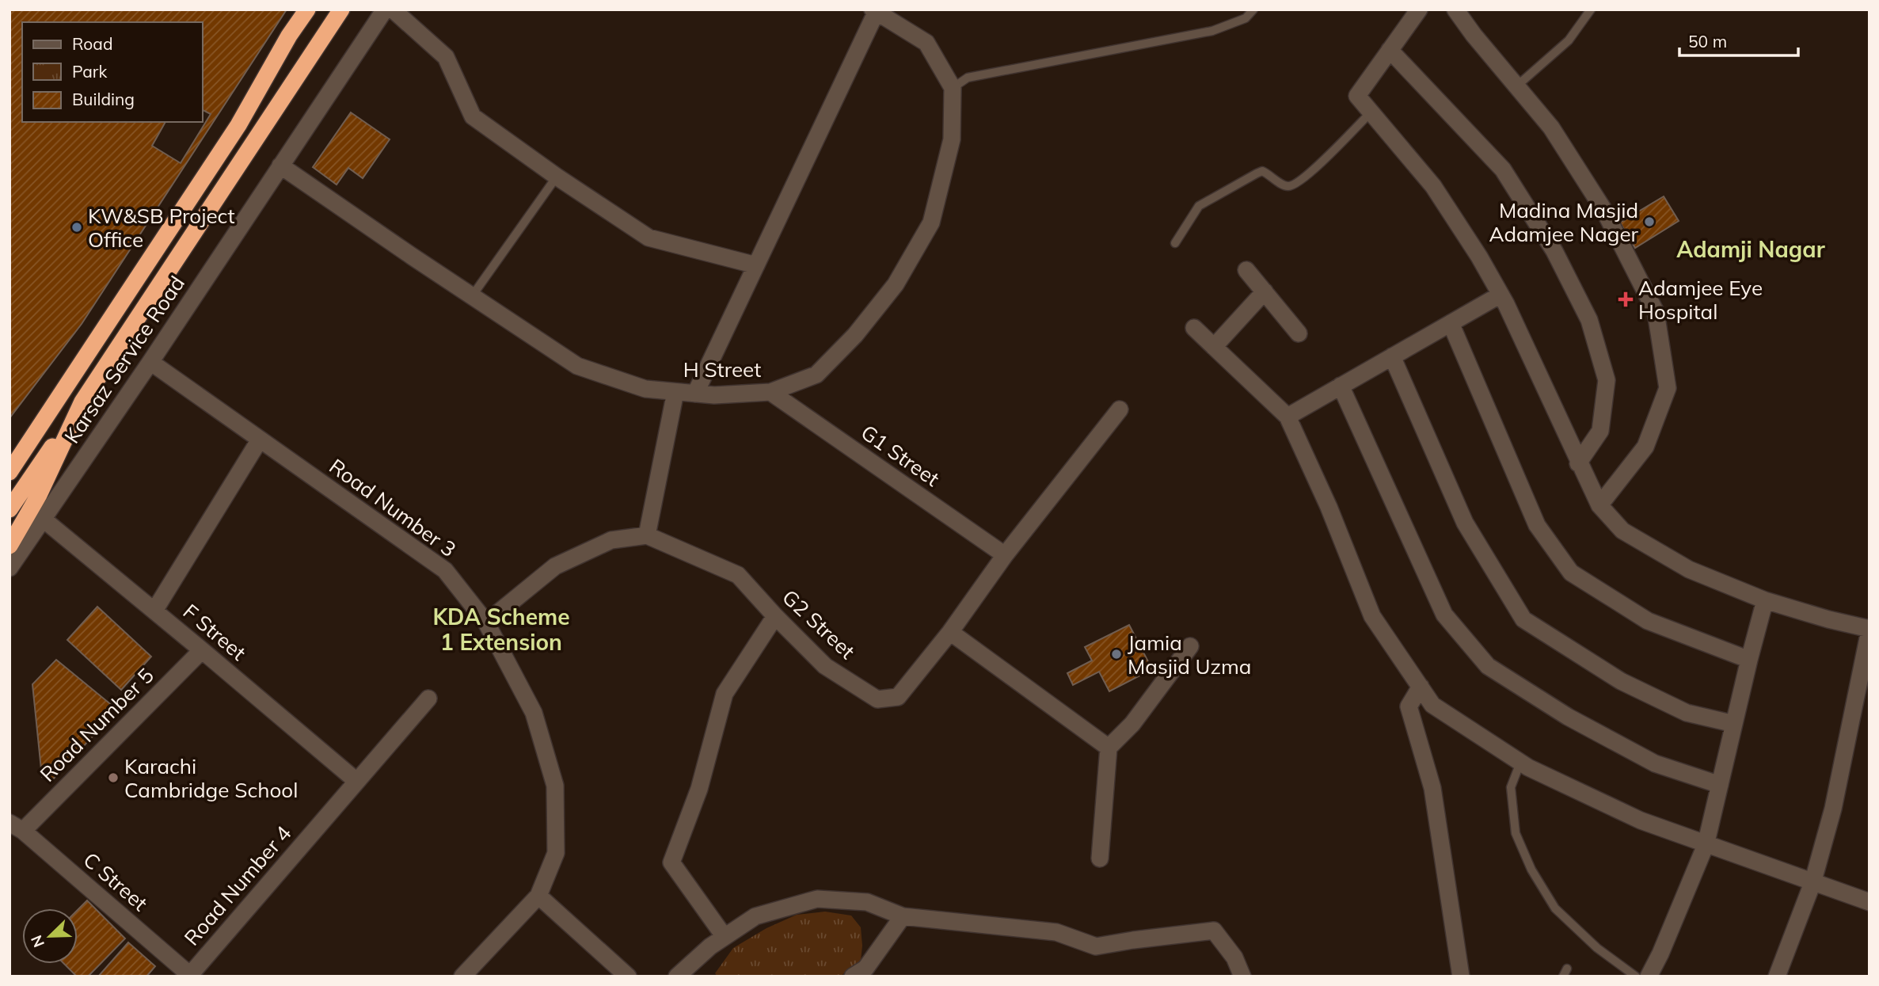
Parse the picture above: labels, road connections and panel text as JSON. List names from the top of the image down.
{
  "streets": {
    "street": [
      "Karsaz Service Road",
      "H Street",
      "G1 Street",
      "Road Number 3",
      "G2 Street",
      "F Street",
      "Road Number 5",
      "C Street",
      "Road Number 4"
    ]
  },
  "crossings": [
    ["Karsaz Service Road", "H Street"],
    ["Karsaz Service Road", "Road Number 3"],
    ["Karsaz Service Road", "F Street"],
    ["H Street", "G1 Street"],
    ["G1 Street", "G2 Street"],
    ["F Street", "Road Number 5"],
    ["F Street", "Road Number 4"],
    ["Road Number 5", "C Street"],
    ["C Street", "Road Number 4"]
  ],
  "districts": ["Adamji Nagar", "KDA Scheme 1 Extension"],
  "places": {
    "other": [
      "Madina Masjid Adamjee Nager",
      "KW&SB Project Office",
      "Jamia Masjid Uzma",
      "Karachi Cambridge School"
    ],
    "health": ["Adamjee Eye Hospital"]
  },
  "legend": ["Road", "Park", "Building"],
  "scale_bar": "50 m",
  "north": "bottom left"
}
